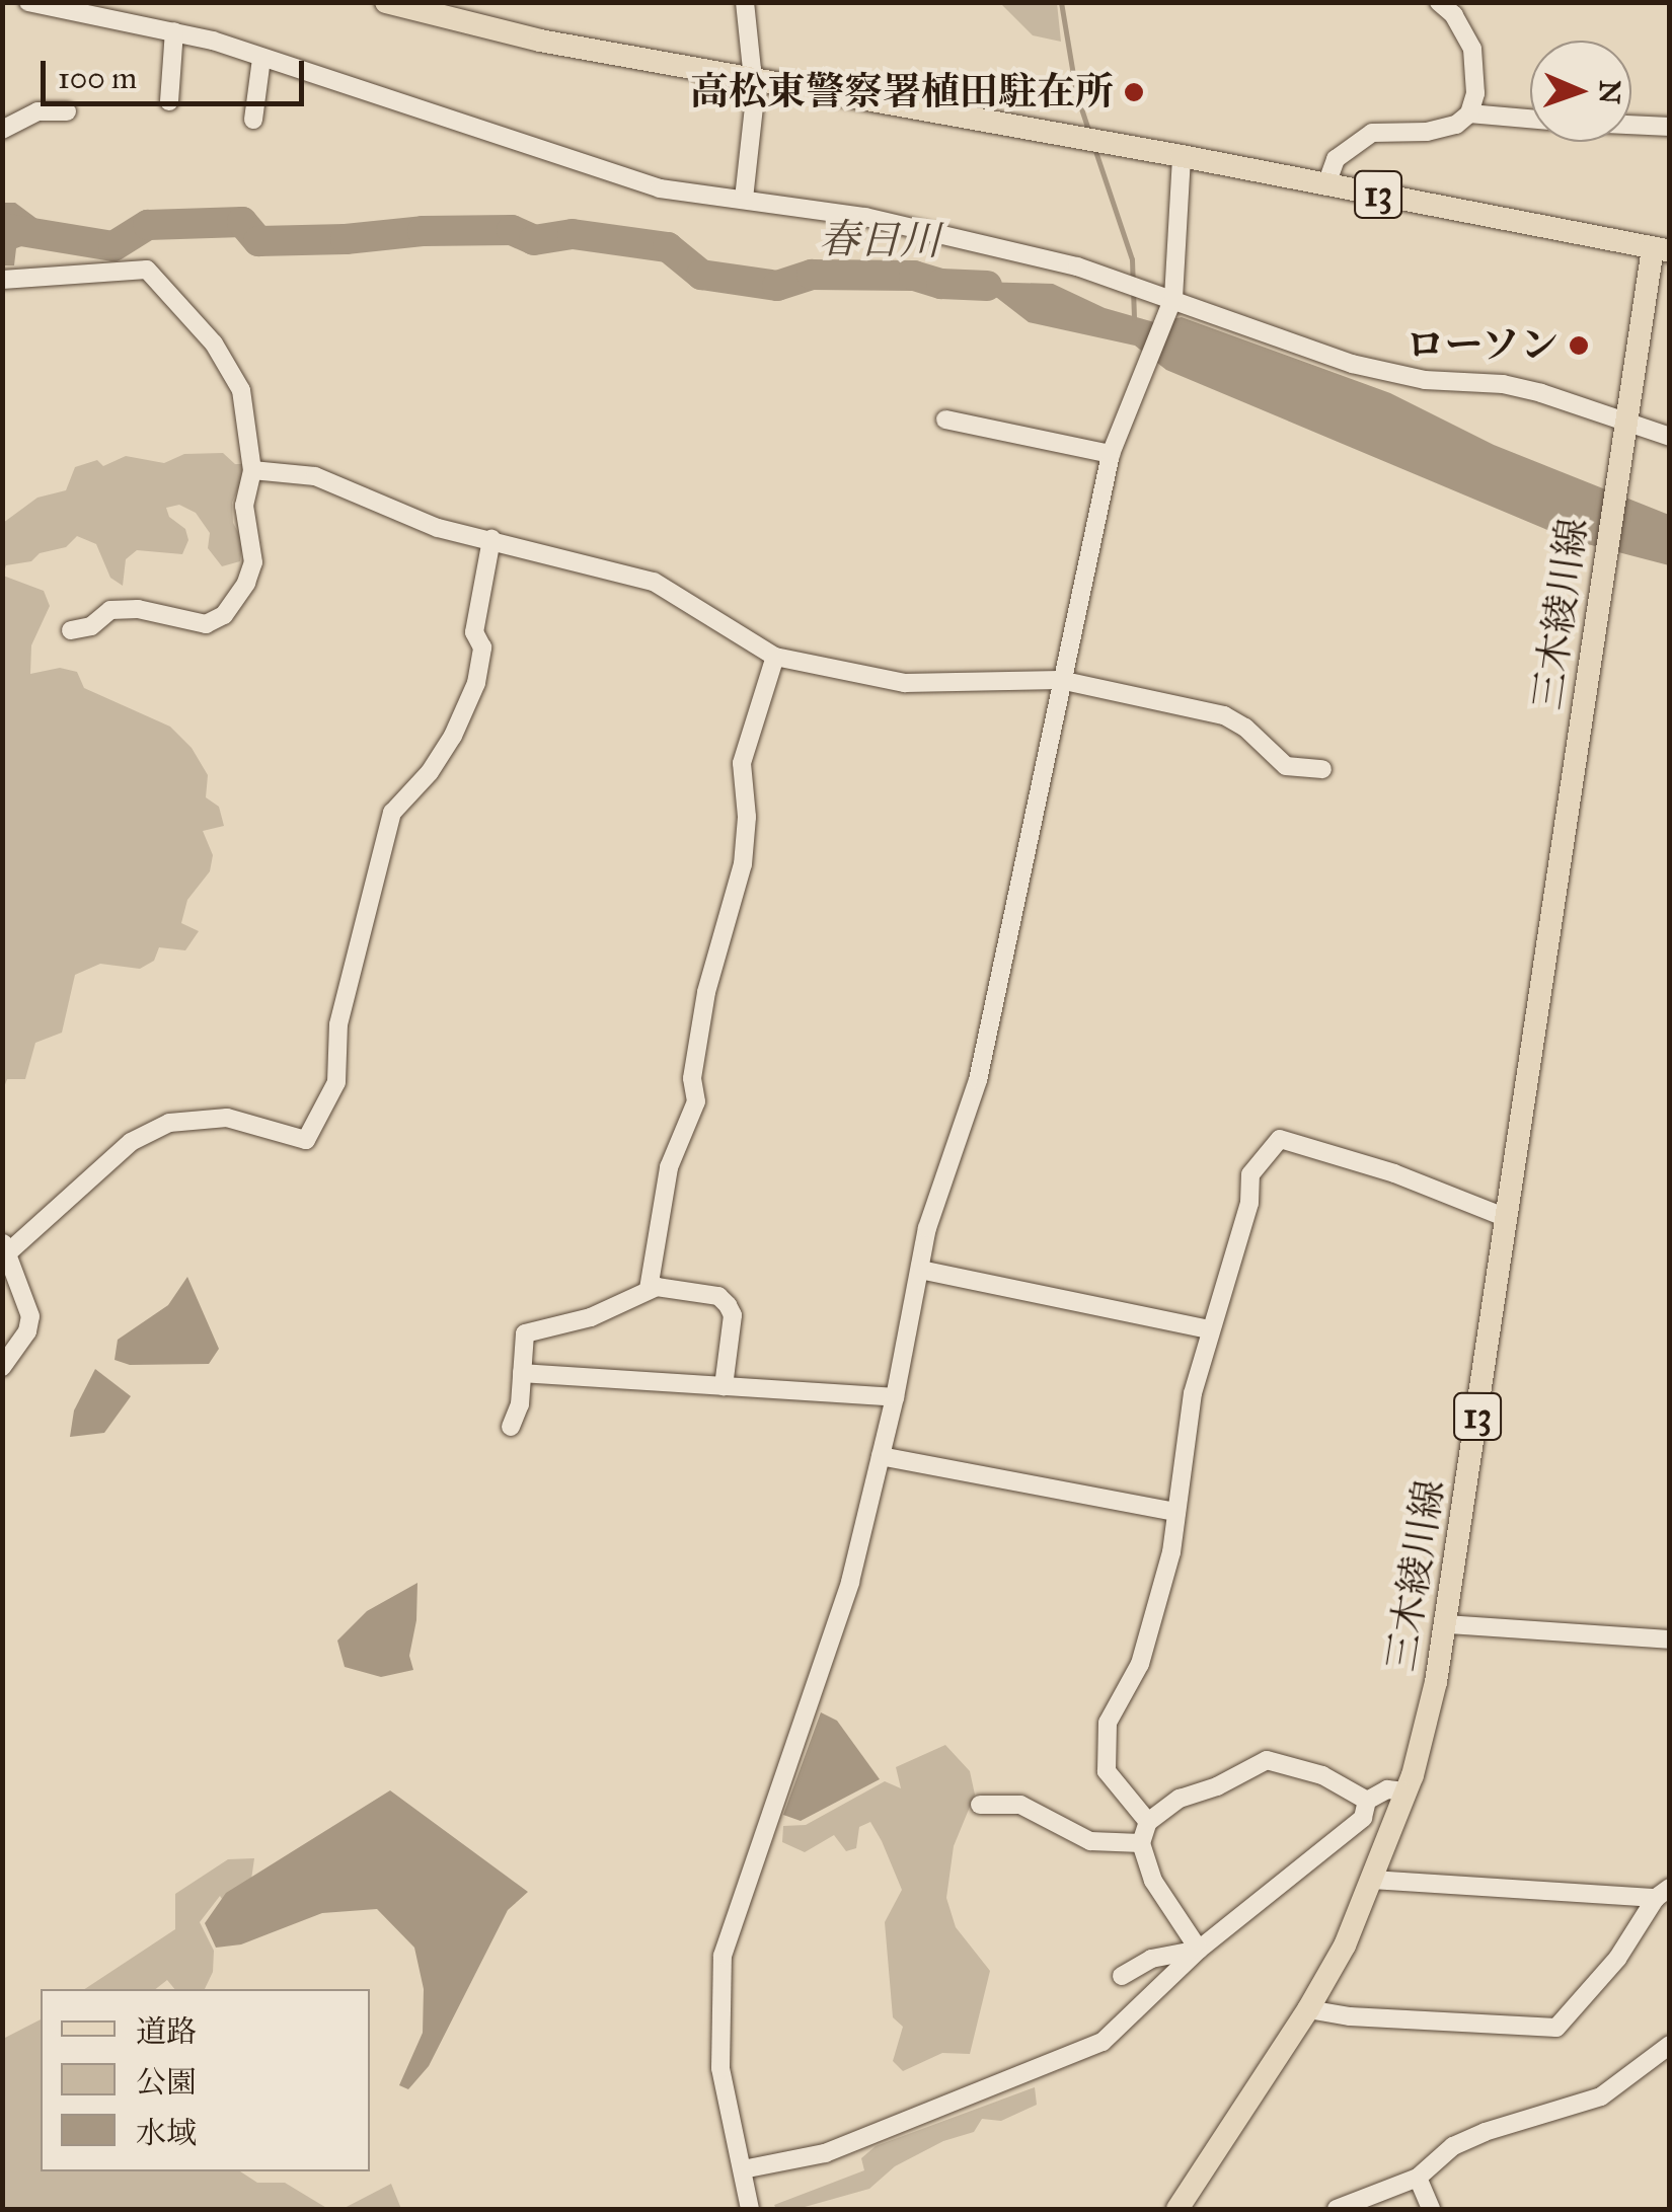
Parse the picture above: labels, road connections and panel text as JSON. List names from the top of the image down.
{
  "streets": {
    "main road": ["13", "三木綾川線"]
  },
  "water": ["春日川"],
  "places": ["高松東警察署植田駐在所", "ローソン"],
  "legend": ["道路", "公園", "水域"],
  "scale_bar": "100 m",
  "north": "right"
}
